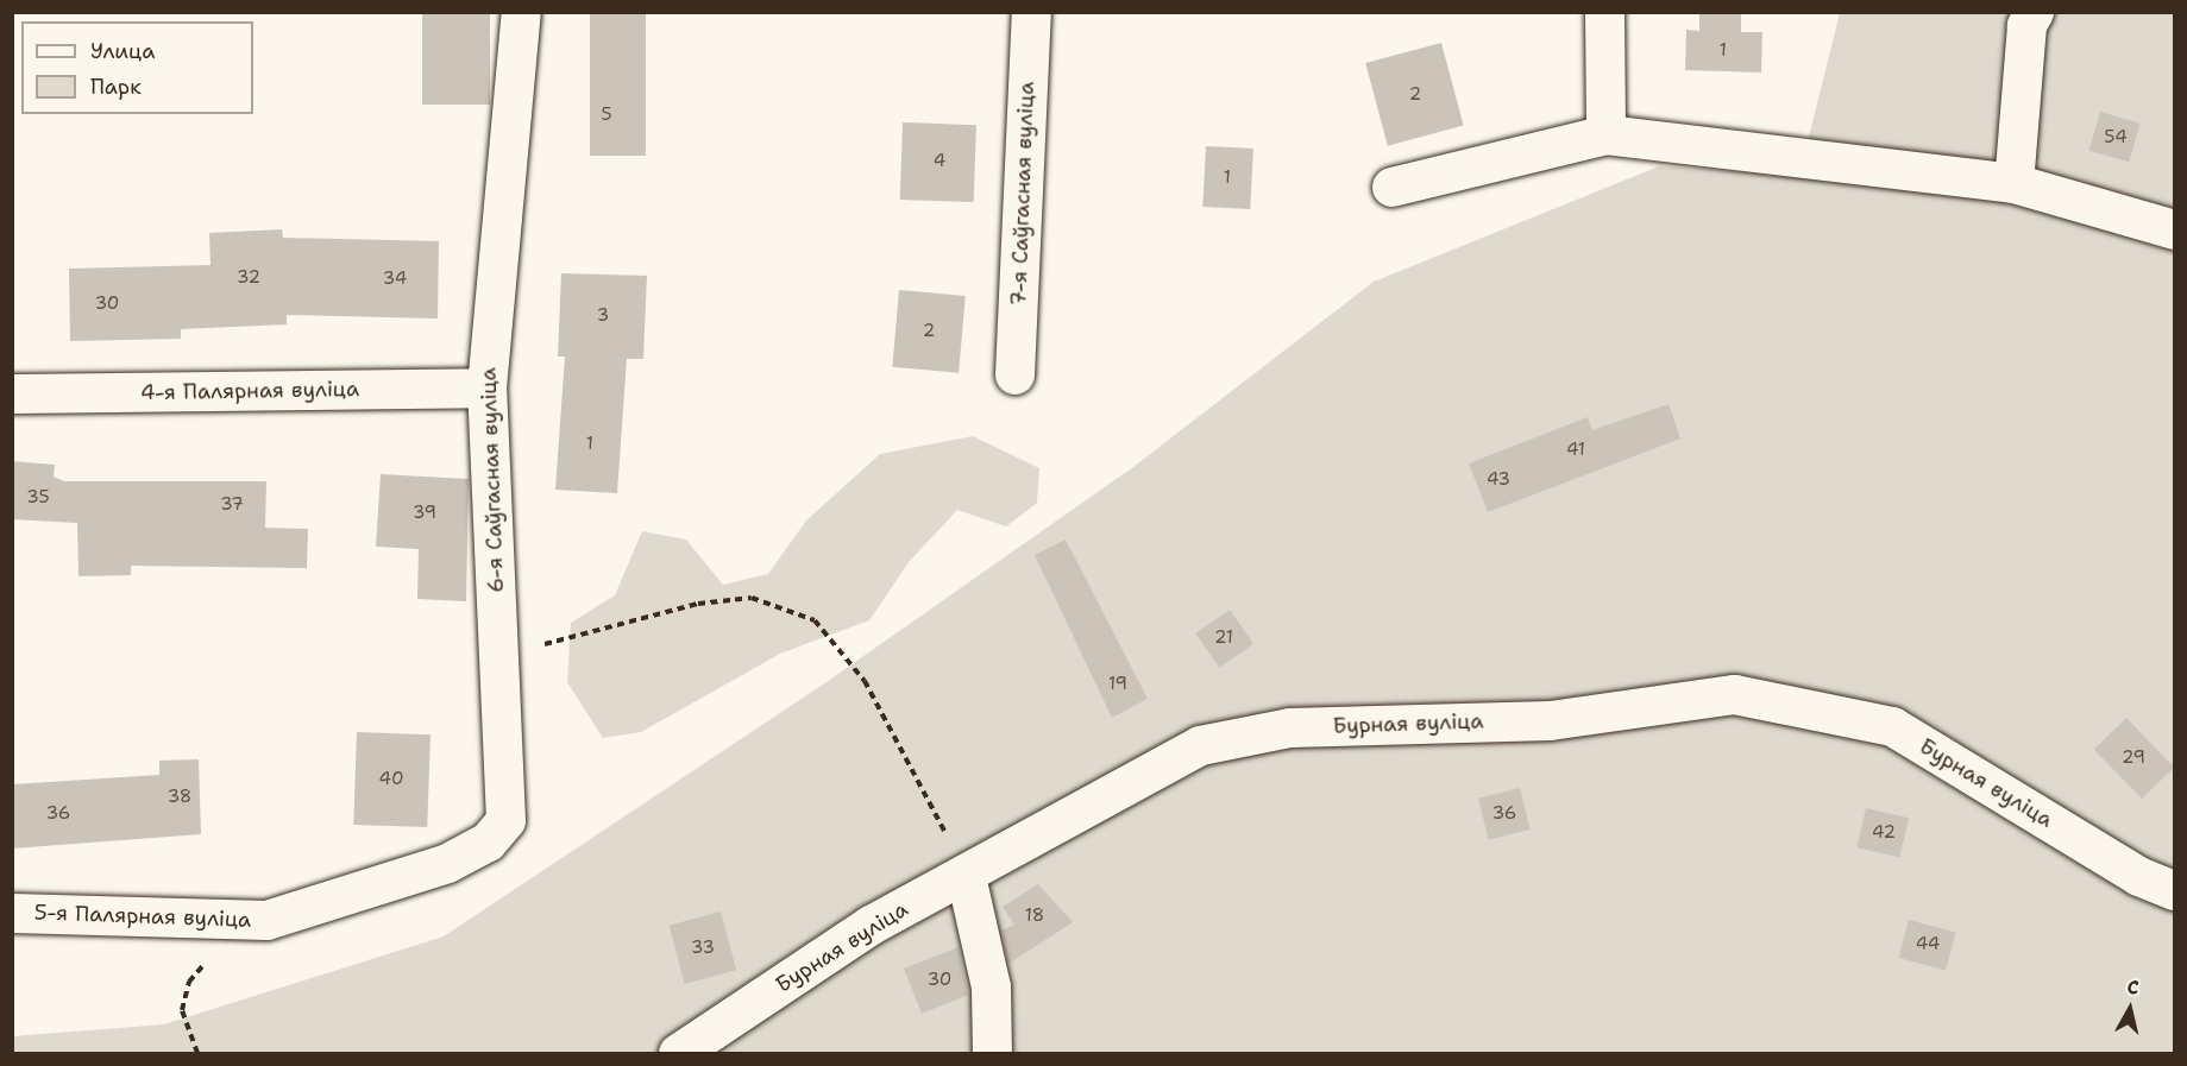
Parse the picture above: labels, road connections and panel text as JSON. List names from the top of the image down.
{
  "streets": {
    "street": [
      "7-я Саўгасная вуліца",
      "4-я Палярная вуліца",
      "6-я Саўгасная вуліца",
      "Бурная вуліца",
      "5-я Палярная вуліца"
    ]
  },
  "crossings": [
    ["4-я Палярная вуліца", "6-я Саўгасная вуліца"],
    ["6-я Саўгасная вуліца", "5-я Палярная вуліца"]
  ],
  "house_numbers": [
    "1",
    "2",
    "5",
    "54",
    "4",
    "1",
    "32",
    "34",
    "30",
    "3",
    "2",
    "1",
    "41",
    "43",
    "35",
    "37",
    "39",
    "21",
    "19",
    "29",
    "40",
    "38",
    "36",
    "36",
    "42",
    "18",
    "44",
    "33",
    "30"
  ],
  "legend": ["Улица", "Парк"],
  "north": "top"
}
